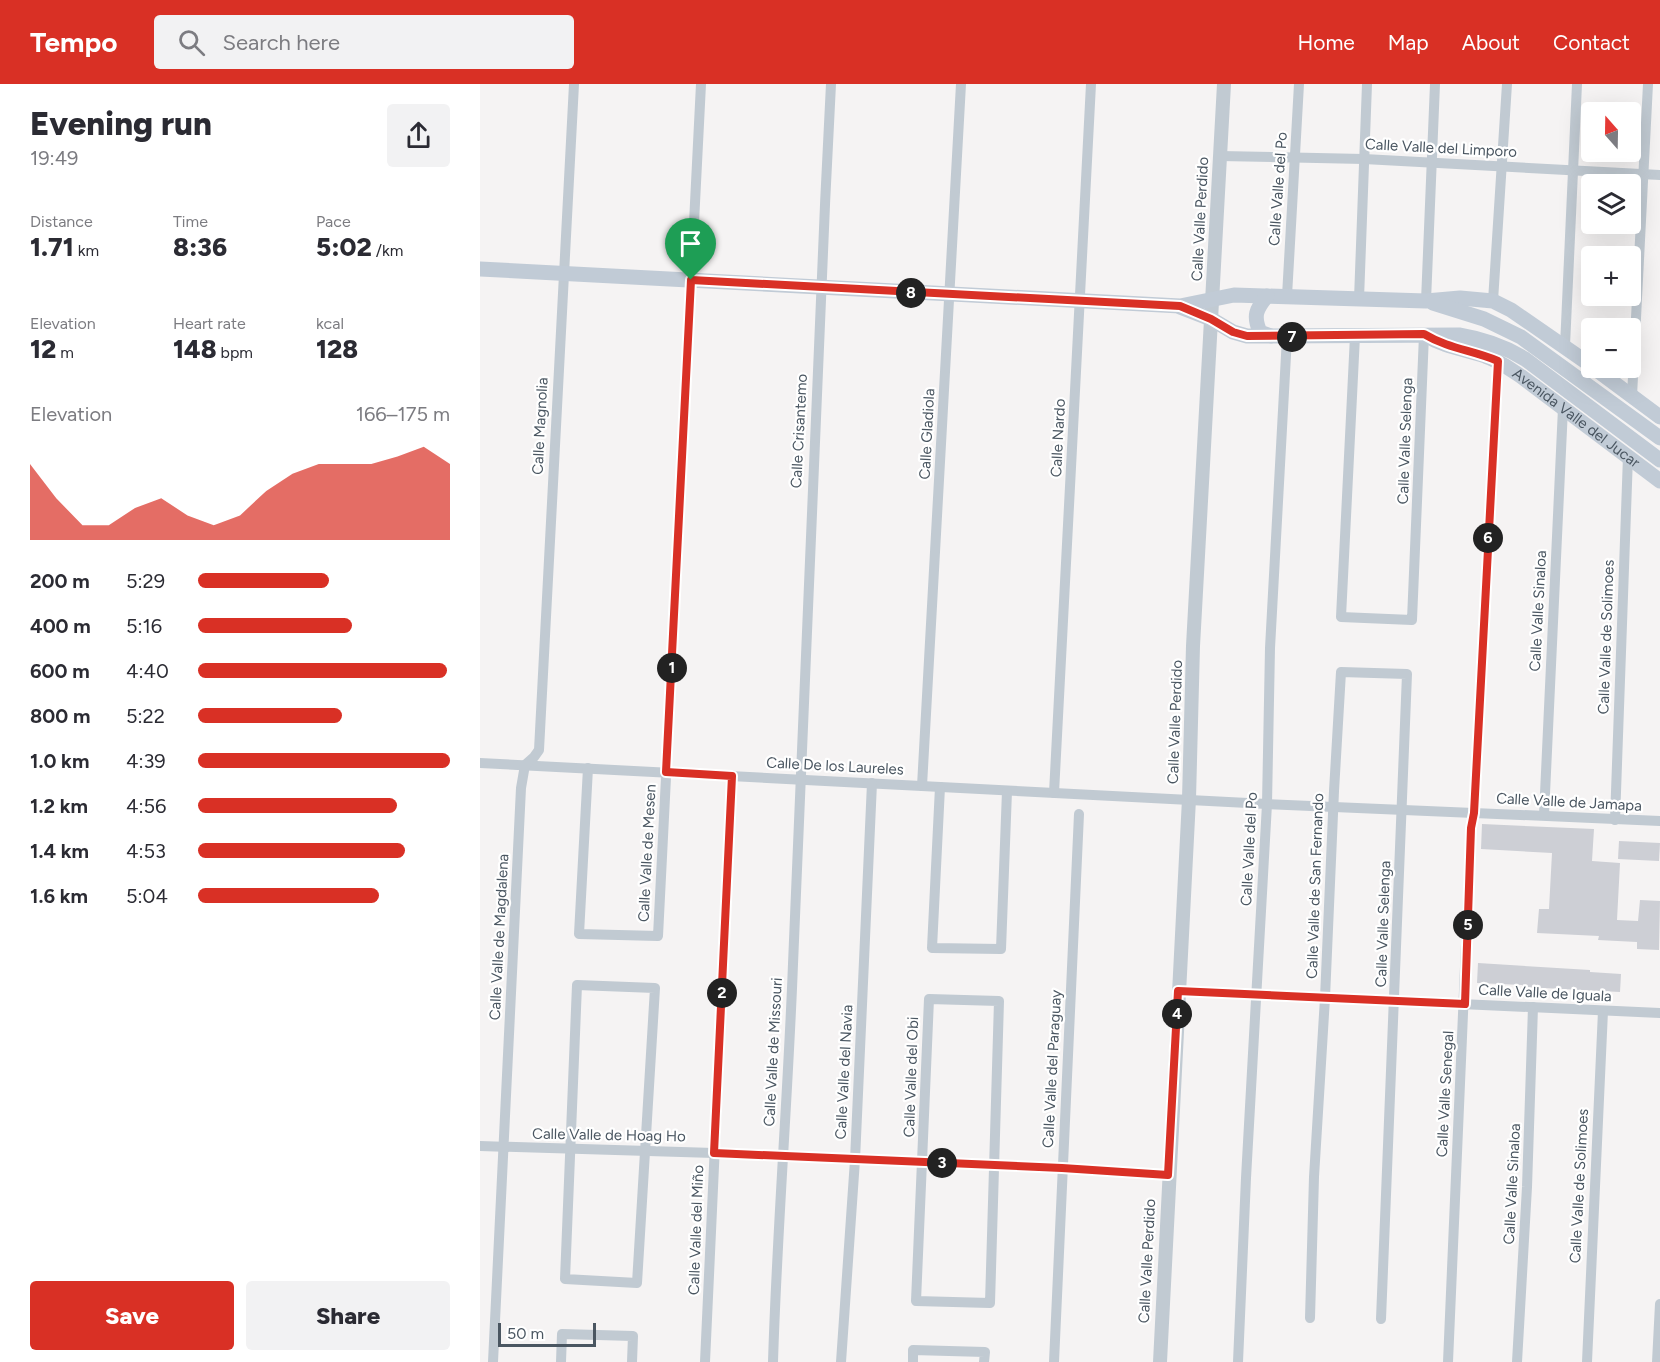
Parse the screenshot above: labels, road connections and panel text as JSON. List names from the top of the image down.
{
  "streets": {
    "main road": ["Avenida Valle del Jucar"],
    "street": [
      "Calle Valle del Limporo",
      "Calle Valle del Po",
      "Calle Valle Perdido",
      "Calle Magnolia",
      "Calle Crisantemo",
      "Calle Gladiola",
      "Calle Nardo",
      "Calle Valle Selenga",
      "Calle Valle Sinaloa",
      "Calle Valle de Solimoes",
      "Calle De los Laureles",
      "Calle Valle de Jamapa",
      "Calle Valle de Mesen",
      "Calle Valle de San Fernando",
      "Calle Valle de Magdalena",
      "Calle Valle de Iguala",
      "Calle Valle de Missouri",
      "Calle Valle del Paraguay",
      "Calle Valle del Navia",
      "Calle Valle del Obi",
      "Calle Valle Senegal",
      "Calle Valle de Hoag Ho",
      "Calle Valle del Miño"
    ]
  },
  "crossings": [
    ["Calle Valle del Limporo", "Calle Valle del Po"],
    ["Calle Valle del Limporo", "Calle Valle Perdido"],
    ["Calle Valle del Po", "Avenida Valle del Jucar"],
    ["Calle Valle del Po", "Calle Valle de Jamapa"],
    ["Calle Valle del Po", "Calle Valle de Iguala"],
    ["Calle Valle Perdido", "Avenida Valle del Jucar"],
    ["Calle Valle Perdido", "Calle De los Laureles"],
    ["Calle Valle Perdido", "Calle Valle de Jamapa"],
    ["Calle Valle Perdido", "Calle Valle de Iguala"],
    ["Calle Valle Perdido", "Calle Valle de Hoag Ho"],
    ["Avenida Valle del Jucar", "Calle Valle Selenga"],
    ["Avenida Valle del Jucar", "Calle Valle Sinaloa"],
    ["Avenida Valle del Jucar", "Calle Valle de Solimoes"],
    ["Avenida Valle del Jucar", "Calle Valle Senegal"],
    ["Calle Magnolia", "Calle De los Laureles"],
    ["Calle Magnolia", "Calle Valle de Magdalena"],
    ["Calle Crisantemo", "Calle De los Laureles"],
    ["Calle Crisantemo", "Calle Valle de Missouri"],
    ["Calle Gladiola", "Calle De los Laureles"],
    ["Calle Nardo", "Calle De los Laureles"],
    ["Calle Valle Selenga", "Calle Valle de Jamapa"],
    ["Calle Valle Selenga", "Calle Valle de San Fernando"],
    ["Calle Valle Selenga", "Calle Valle de Iguala"],
    ["Calle Valle Sinaloa", "Calle Valle de Jamapa"],
    ["Calle Valle Sinaloa", "Calle Valle de Iguala"],
    ["Calle Valle de Solimoes", "Calle Valle de Jamapa"],
    ["Calle Valle de Solimoes", "Calle Valle de Iguala"],
    ["Calle De los Laureles", "Calle Valle de Jamapa"],
    ["Calle De los Laureles", "Calle Valle de Mesen"],
    ["Calle De los Laureles", "Calle Valle de Magdalena"],
    ["Calle De los Laureles", "Calle Valle de Missouri"],
    ["Calle De los Laureles", "Calle Valle del Navia"],
    ["Calle De los Laureles", "Calle Valle del Miño"],
    ["Calle Valle de Jamapa", "Calle Valle de San Fernando"],
    ["Calle Valle de Jamapa", "Calle Valle Senegal"],
    ["Calle Valle de San Fernando", "Calle Valle de Iguala"],
    ["Calle Valle de Magdalena", "Calle Valle de Hoag Ho"],
    ["Calle Valle de Iguala", "Calle Valle Senegal"],
    ["Calle Valle de Missouri", "Calle Valle de Hoag Ho"],
    ["Calle Valle del Paraguay", "Calle Valle de Hoag Ho"],
    ["Calle Valle del Navia", "Calle Valle de Hoag Ho"],
    ["Calle Valle del Obi", "Calle Valle de Hoag Ho"],
    ["Calle Valle de Hoag Ho", "Calle Valle del Miño"]
  ],
  "scale_bar": "50 m",
  "north": "top",
  "page": {
    "header": "Tempo",
    "search": "Search here",
    "nav": [
      "Home",
      "Map",
      "About",
      "Contact"
    ],
    "heading": ["Evening run", "19:49"],
    "map_buttons": ["+", "−"],
    "stats": [
      ["Distance", "1.71 km"],
      ["Time", "8:36"],
      ["Pace", "5:02 /km"],
      ["Elevation", "12 m"],
      ["Heart rate", "148 bpm"],
      ["kcal", "128"]
    ],
    "pins": [
      "8",
      "7",
      "6",
      "1",
      "5",
      "2",
      "4",
      "3"
    ],
    "chart": ["Elevation", "166–175 m"],
    "list": [
      {
        "name": "200 m",
        "note": "5:29"
      },
      {
        "name": "400 m",
        "note": "5:16"
      },
      {
        "name": "600 m",
        "note": "4:40"
      },
      {
        "name": "800 m",
        "note": "5:22"
      },
      {
        "name": "1.0 km",
        "note": "4:39"
      },
      {
        "name": "1.2 km",
        "note": "4:56"
      },
      {
        "name": "1.4 km",
        "note": "4:53"
      },
      {
        "name": "1.6 km",
        "note": "5:04"
      }
    ],
    "buttons": ["Save", "Share"],
    "scale": "50 m"
  }
}
